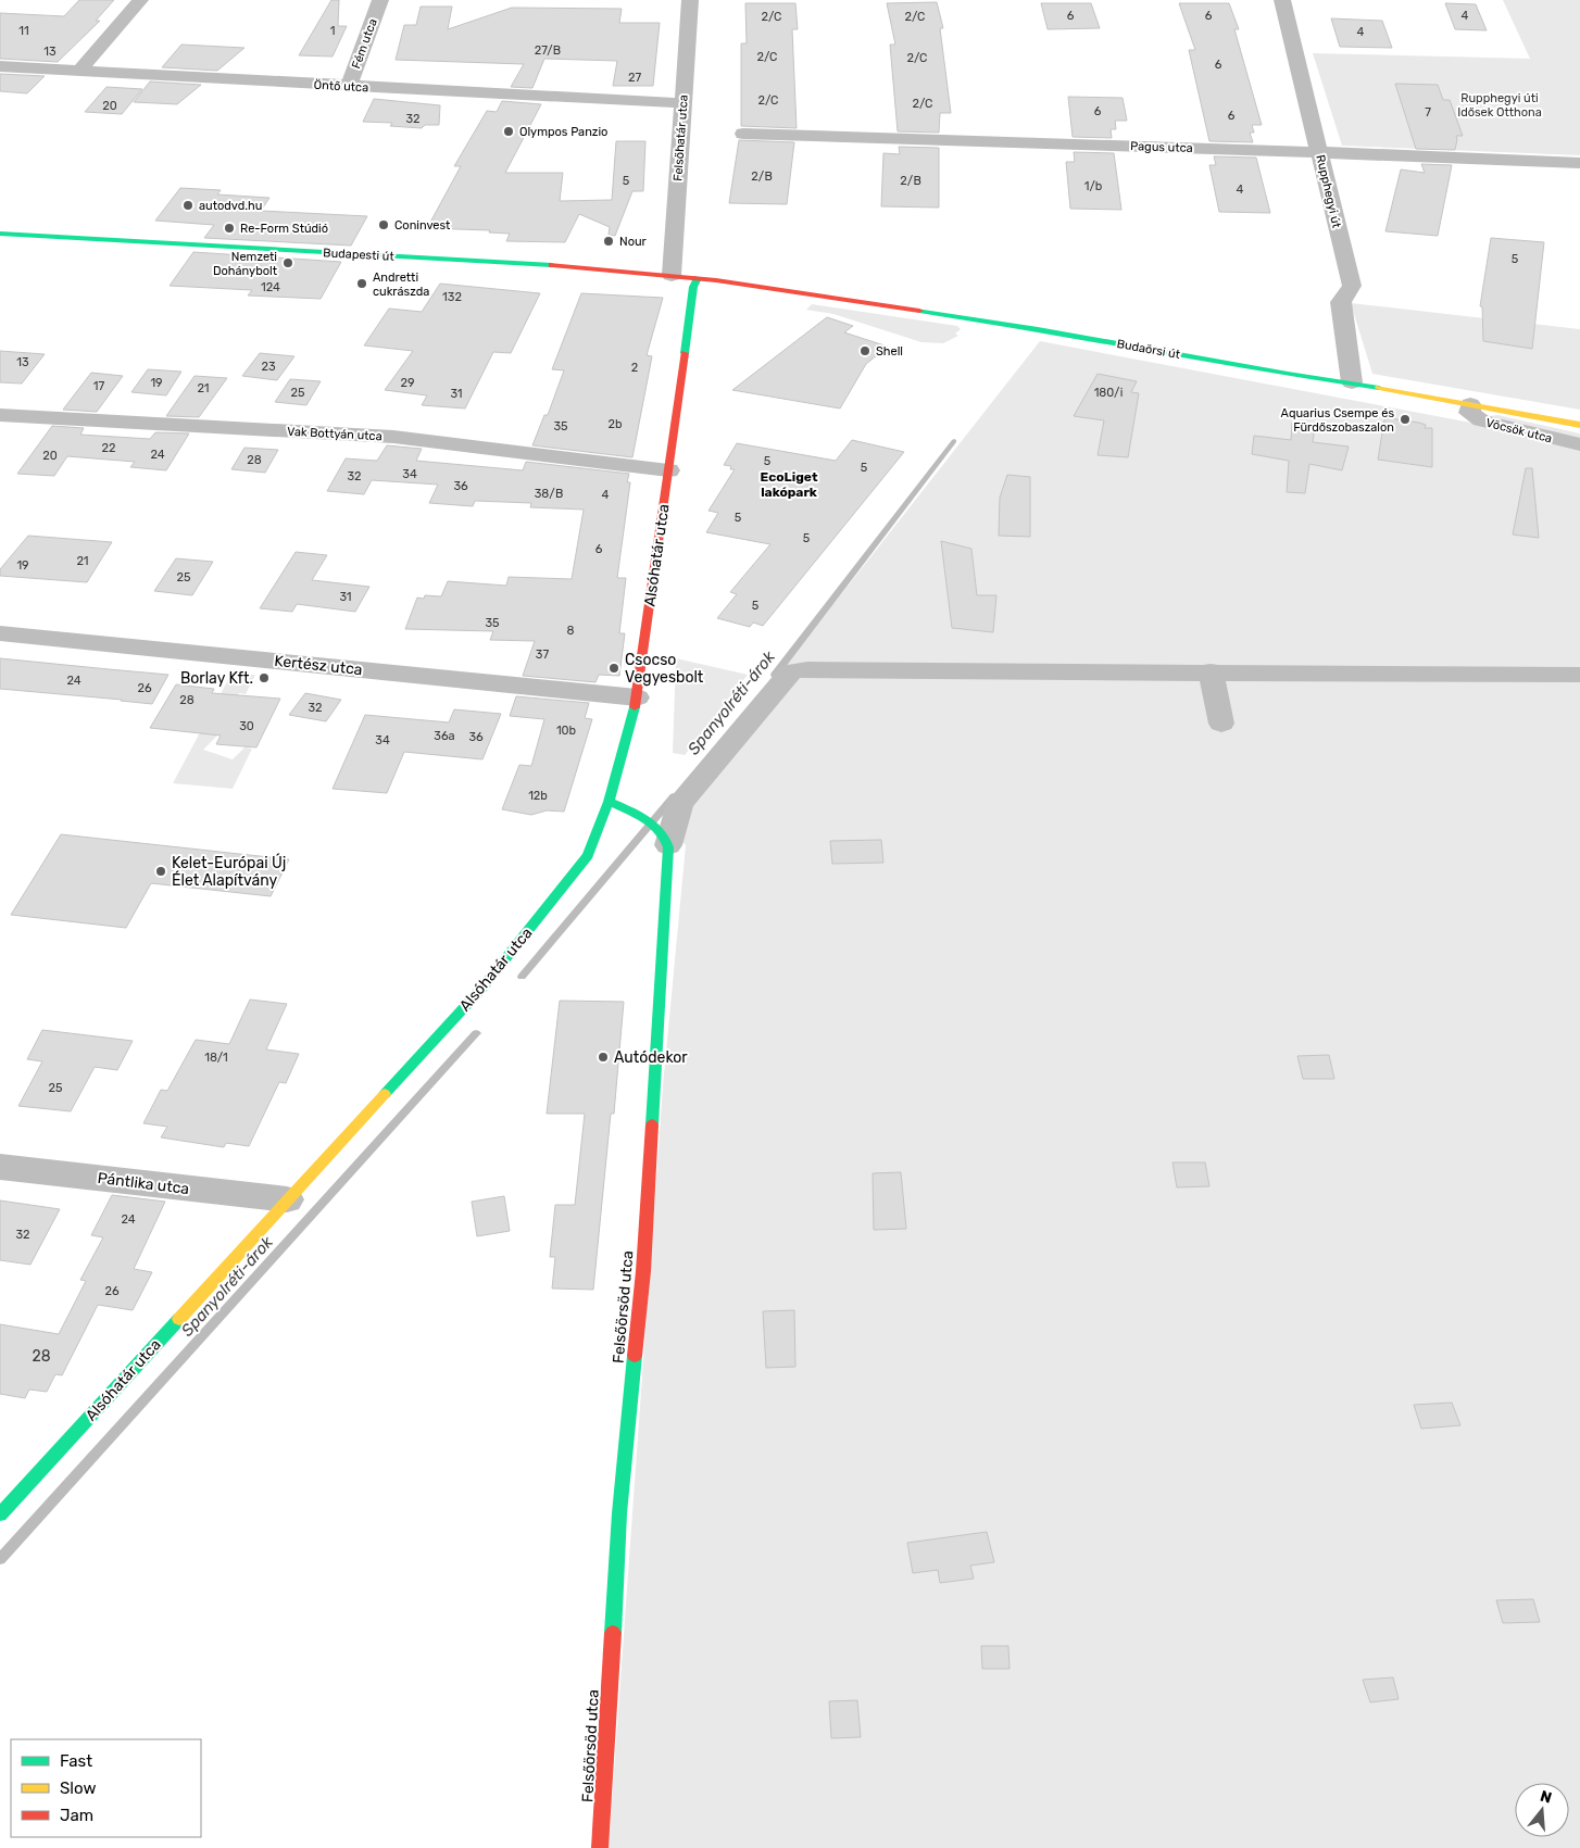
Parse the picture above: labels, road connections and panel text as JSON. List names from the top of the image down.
{
  "streets": {
    "street": [
      "Fém utca",
      "Öntő utca",
      "Felsőhatár utca",
      "Pagus utca",
      "Rupphegyi út",
      "Budapesti út",
      "Budaörsi út",
      "Vöcsök utca",
      "Vak Bottyán utca",
      "Alsóhatár utca",
      "Kertész utca",
      "Pántlika utca",
      "Felsőörsöd utca"
    ]
  },
  "crossings": [
    ["Fém utca", "Öntő utca"],
    ["Öntő utca", "Felsőhatár utca"],
    ["Felsőhatár utca", "Budapesti út"],
    ["Pagus utca", "Rupphegyi út"],
    ["Rupphegyi út", "Budaörsi út"],
    ["Budapesti út", "Budaörsi út"],
    ["Budapesti út", "Alsóhatár utca"],
    ["Budaörsi út", "Vöcsök utca"],
    ["Vak Bottyán utca", "Alsóhatár utca"],
    ["Alsóhatár utca", "Kertész utca"],
    ["Alsóhatár utca", "Pántlika utca"]
  ],
  "districts": ["EcoLiget lakópark"],
  "water": ["Spanyolréti-árok"],
  "parks": ["Rupphegyi úti Idősek Otthona"],
  "places": [
    "Olympos Panzio",
    "autodvd.hu",
    "Coninvest",
    "Re-Form Stúdió",
    "Nour",
    "Nemzeti Dohánybolt",
    "Andretti cukrászda",
    "Shell",
    "Aquarius Csempe és Fürdőszobaszalon",
    "Csocso Vegyesbolt",
    "Borlay Kft.",
    "Kelet-Európai Új Élet Alapítvány",
    "Autódekor"
  ],
  "house_numbers": [
    "6",
    "6",
    "4",
    "2/C",
    "2/C",
    "11",
    "1",
    "4",
    "27/B",
    "13",
    "2/C",
    "2/C",
    "6",
    "27",
    "2/C",
    "2/C",
    "20",
    "6",
    "7",
    "6",
    "32",
    "2/B",
    "5",
    "2/B",
    "1/b",
    "4",
    "5",
    "124",
    "132",
    "13",
    "23",
    "2",
    "19",
    "29",
    "17",
    "21",
    "25",
    "180/i",
    "31",
    "2b",
    "35",
    "22",
    "24",
    "20",
    "28",
    "5",
    "5",
    "34",
    "32",
    "36",
    "38/B",
    "4",
    "5",
    "5",
    "6",
    "21",
    "19",
    "25",
    "31",
    "5",
    "35",
    "8",
    "37",
    "24",
    "26",
    "28",
    "32",
    "30",
    "10b",
    "36a",
    "36",
    "34",
    "12b",
    "18/1",
    "25",
    "24",
    "32",
    "26",
    "28"
  ],
  "legend": ["Fast", "Slow", "Jam"],
  "north": "top"
}
